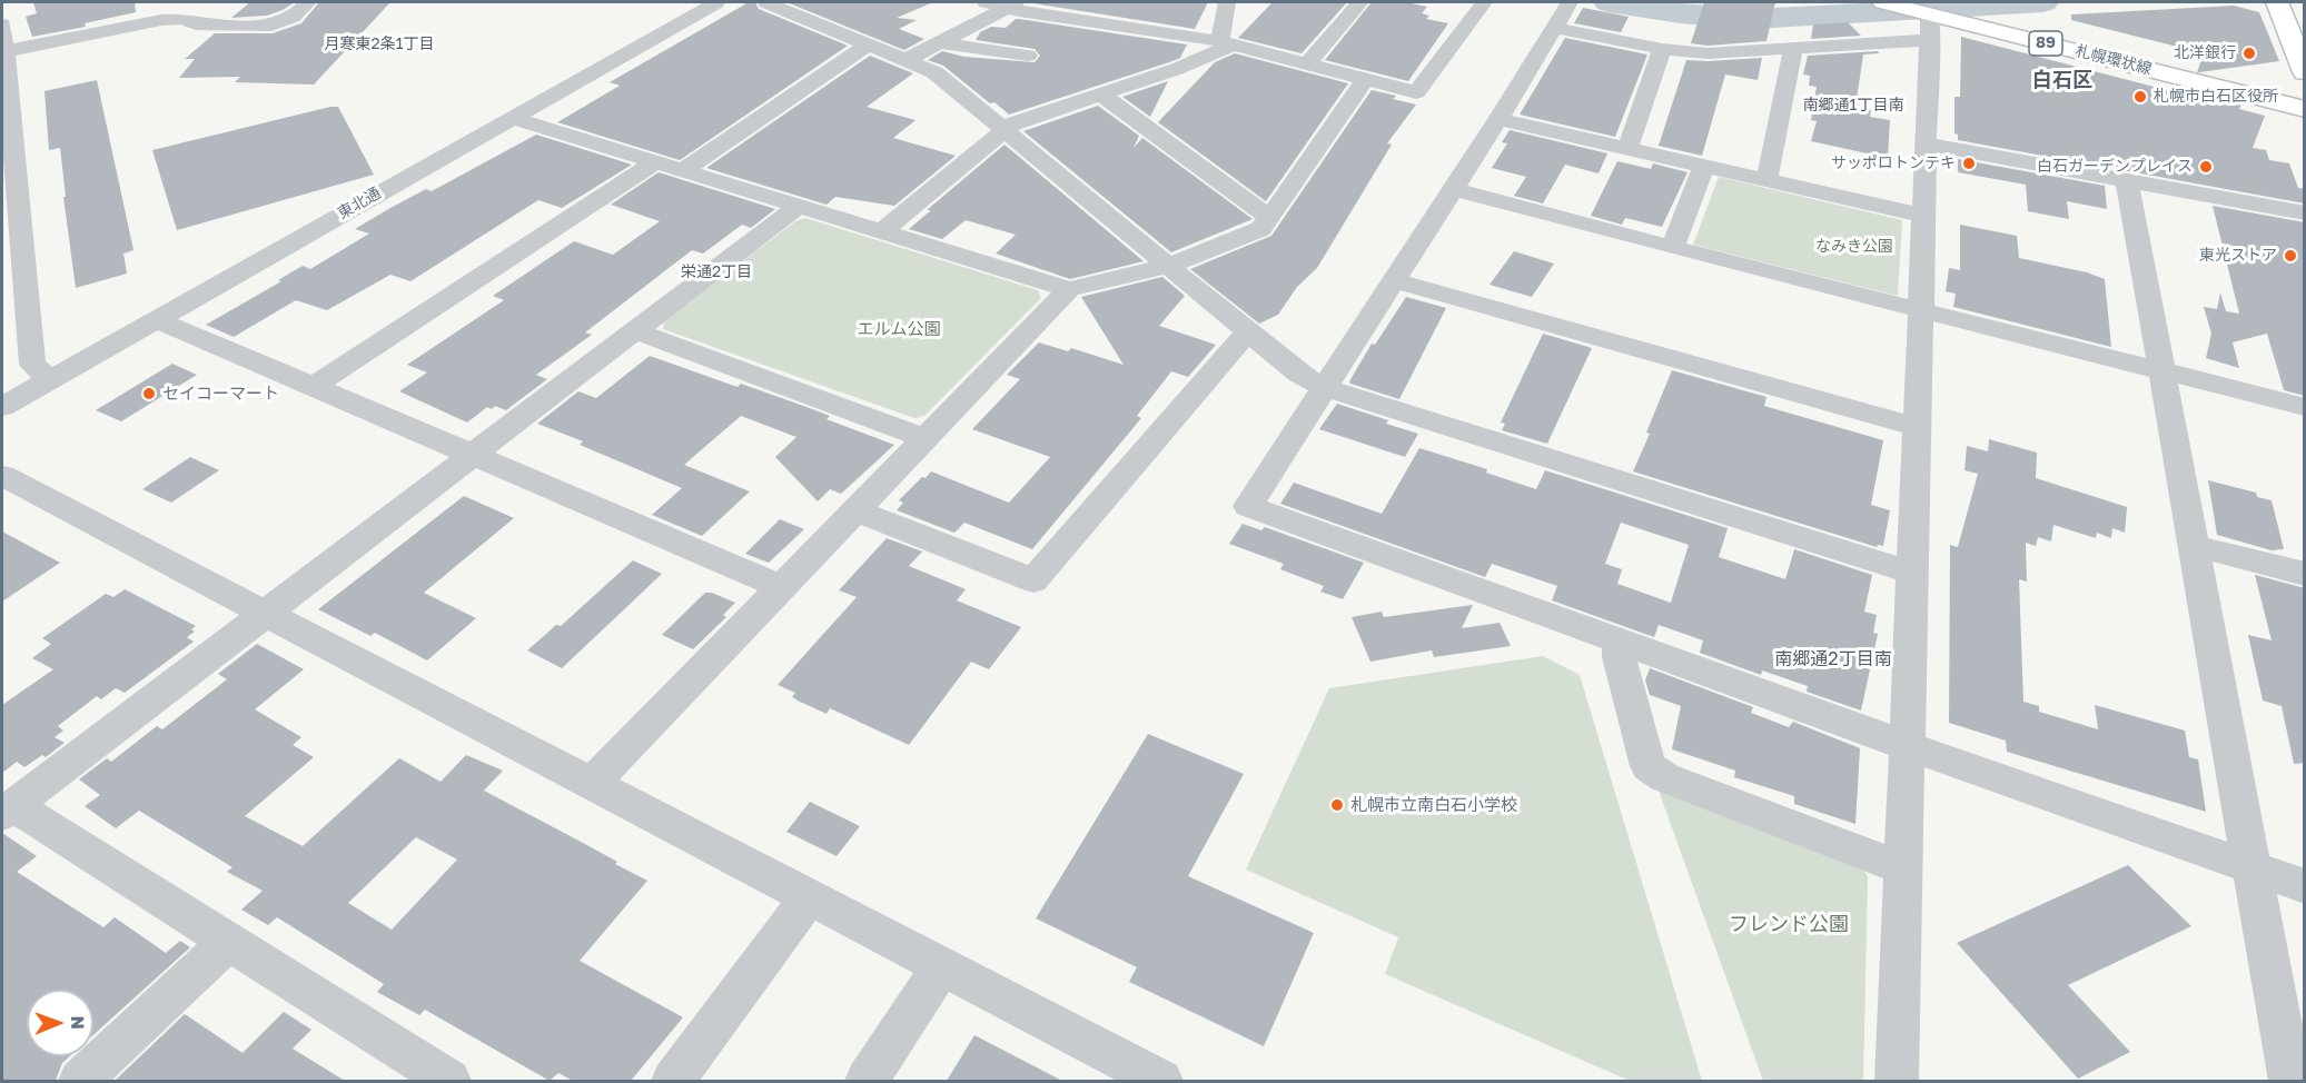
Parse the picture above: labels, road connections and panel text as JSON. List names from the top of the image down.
{
  "streets": {
    "main road": ["89", "札幌環状線"],
    "street": ["東北通"]
  },
  "districts": [
    "月寒東2条1丁目",
    "白石区",
    "南郷通1丁目南",
    "栄通2丁目",
    "南郷通2丁目南"
  ],
  "parks": ["なみき公園", "エルム公園", "フレンド公園"],
  "places": [
    "北洋銀行",
    "札幌市白石区役所",
    "サッポロトンテキ",
    "白石ガーデンプレイス",
    "東光ストア",
    "セイコーマート",
    "札幌市立南白石小学校"
  ],
  "north": "right"
}
